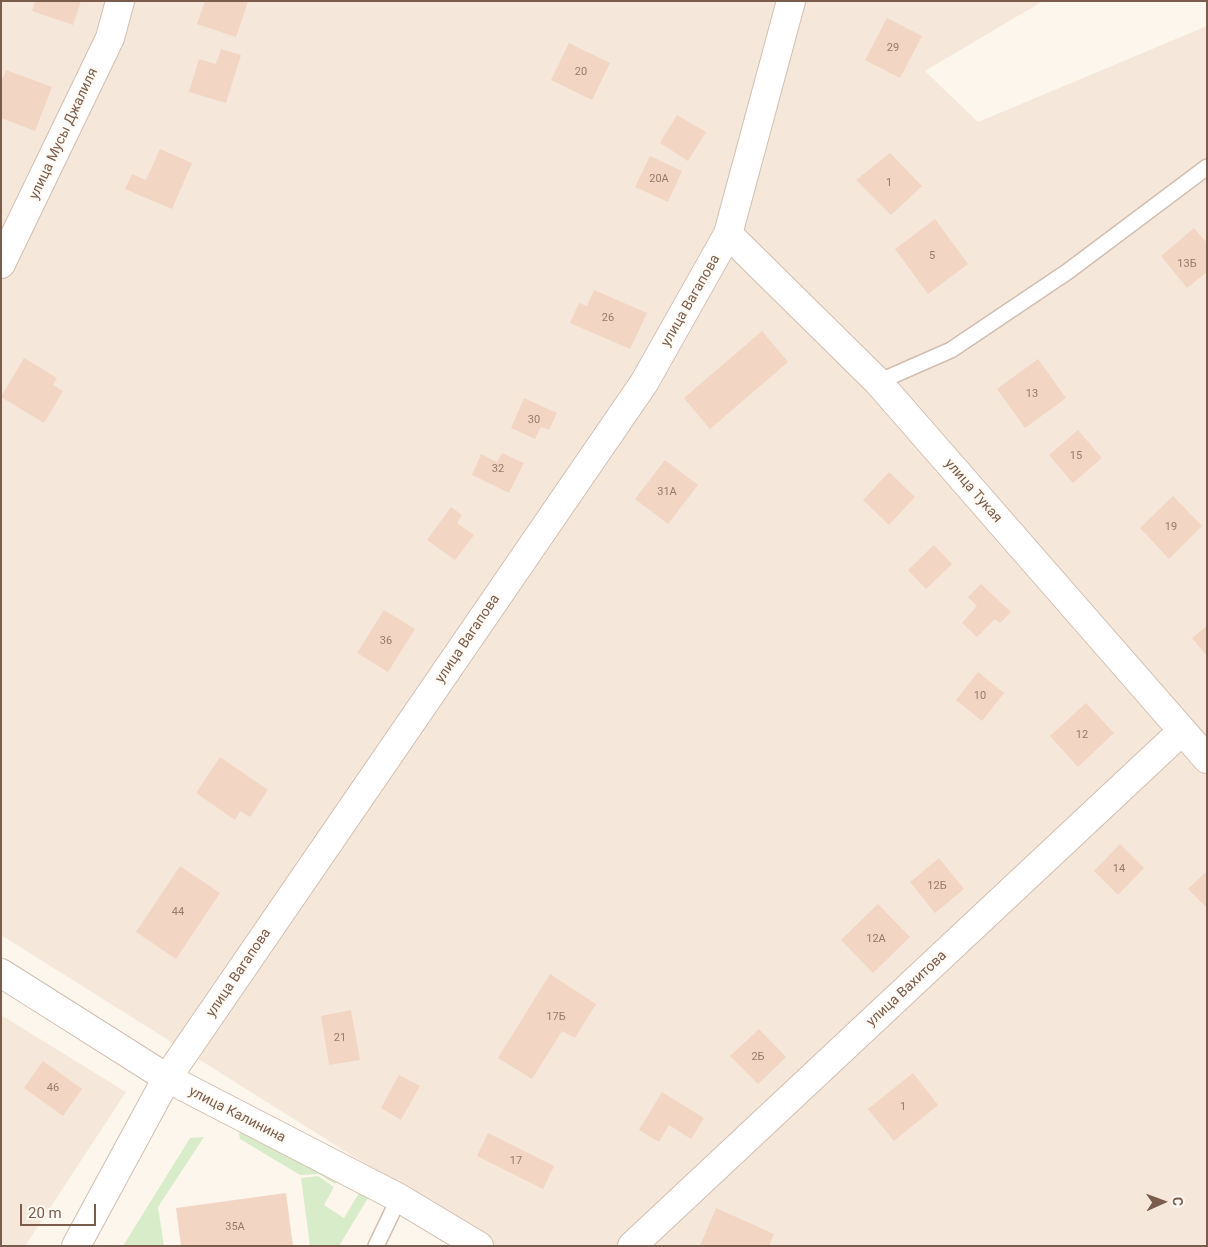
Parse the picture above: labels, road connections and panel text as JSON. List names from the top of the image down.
{
  "streets": {
    "street": [
      "улица Мусы Джалиля",
      "улица Вагапова",
      "улица Тукая",
      "улица Вахитова",
      "улица Калинина"
    ]
  },
  "crossings": [
    ["улица Вагапова", "улица Тукая"],
    ["улица Вагапова", "улица Калинина"],
    ["улица Тукая", "улица Вахитова"]
  ],
  "house_numbers": [
    "29",
    "20",
    "20А",
    "1",
    "5",
    "13Б",
    "26",
    "13",
    "30",
    "15",
    "32",
    "31А",
    "19",
    "36",
    "10",
    "12",
    "14",
    "12Б",
    "44",
    "12А",
    "17Б",
    "21",
    "2Б",
    "46",
    "1",
    "17",
    "35А"
  ],
  "scale_bar": "20 m",
  "north": "right"
}
